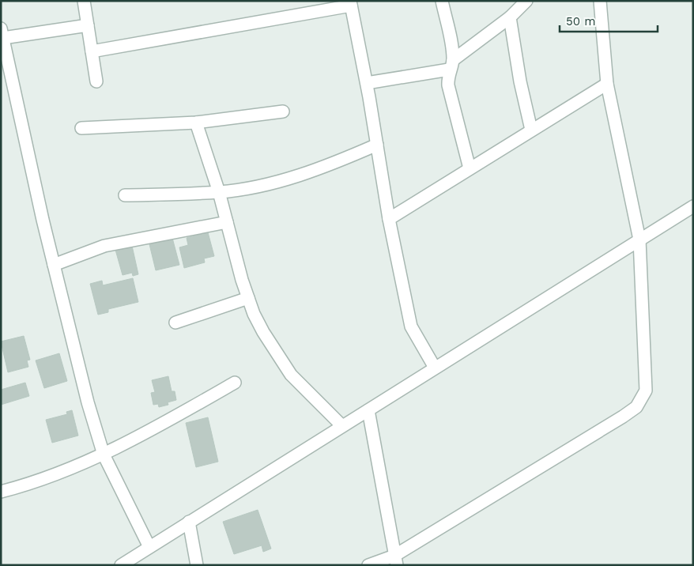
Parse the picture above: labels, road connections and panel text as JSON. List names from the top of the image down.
{
  "scale_bar": "50 m"
}
